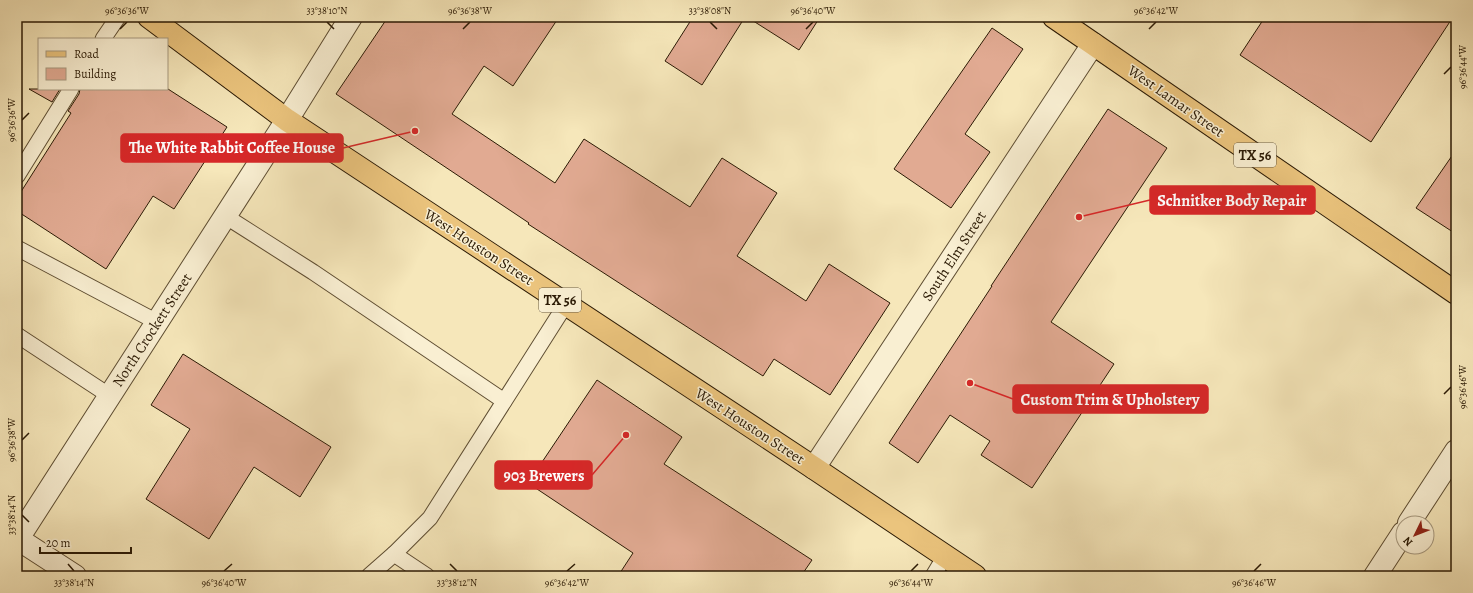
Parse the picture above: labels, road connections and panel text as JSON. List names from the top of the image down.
{
  "streets": {
    "main road": ["West Lamar Street", "TX 56", "West Houston Street"],
    "street": ["South Elm Street", "North Crockett Street"]
  },
  "crossings": [
    ["West Lamar Street", "South Elm Street"],
    ["West Houston Street", "South Elm Street"],
    ["West Houston Street", "North Crockett Street"]
  ],
  "places": [
    "The White Rabbit Coffee House",
    "Schnitker Body Repair",
    "Custom Trim & Upholstery",
    "903 Brewers"
  ],
  "legend": ["Road", "Building"],
  "scale_bar": "20 m",
  "north": "bottom left",
  "coordinates": [
    "96°36'36\"W",
    "33°38'10\"N",
    "96°36'38\"W",
    "33°38'08\"N",
    "96°36'40\"W",
    "96°36'42\"W",
    "96°36'44\"W",
    "96°36'46\"W",
    "33°38'14\"N",
    "33°38'12\"N"
  ]
}
